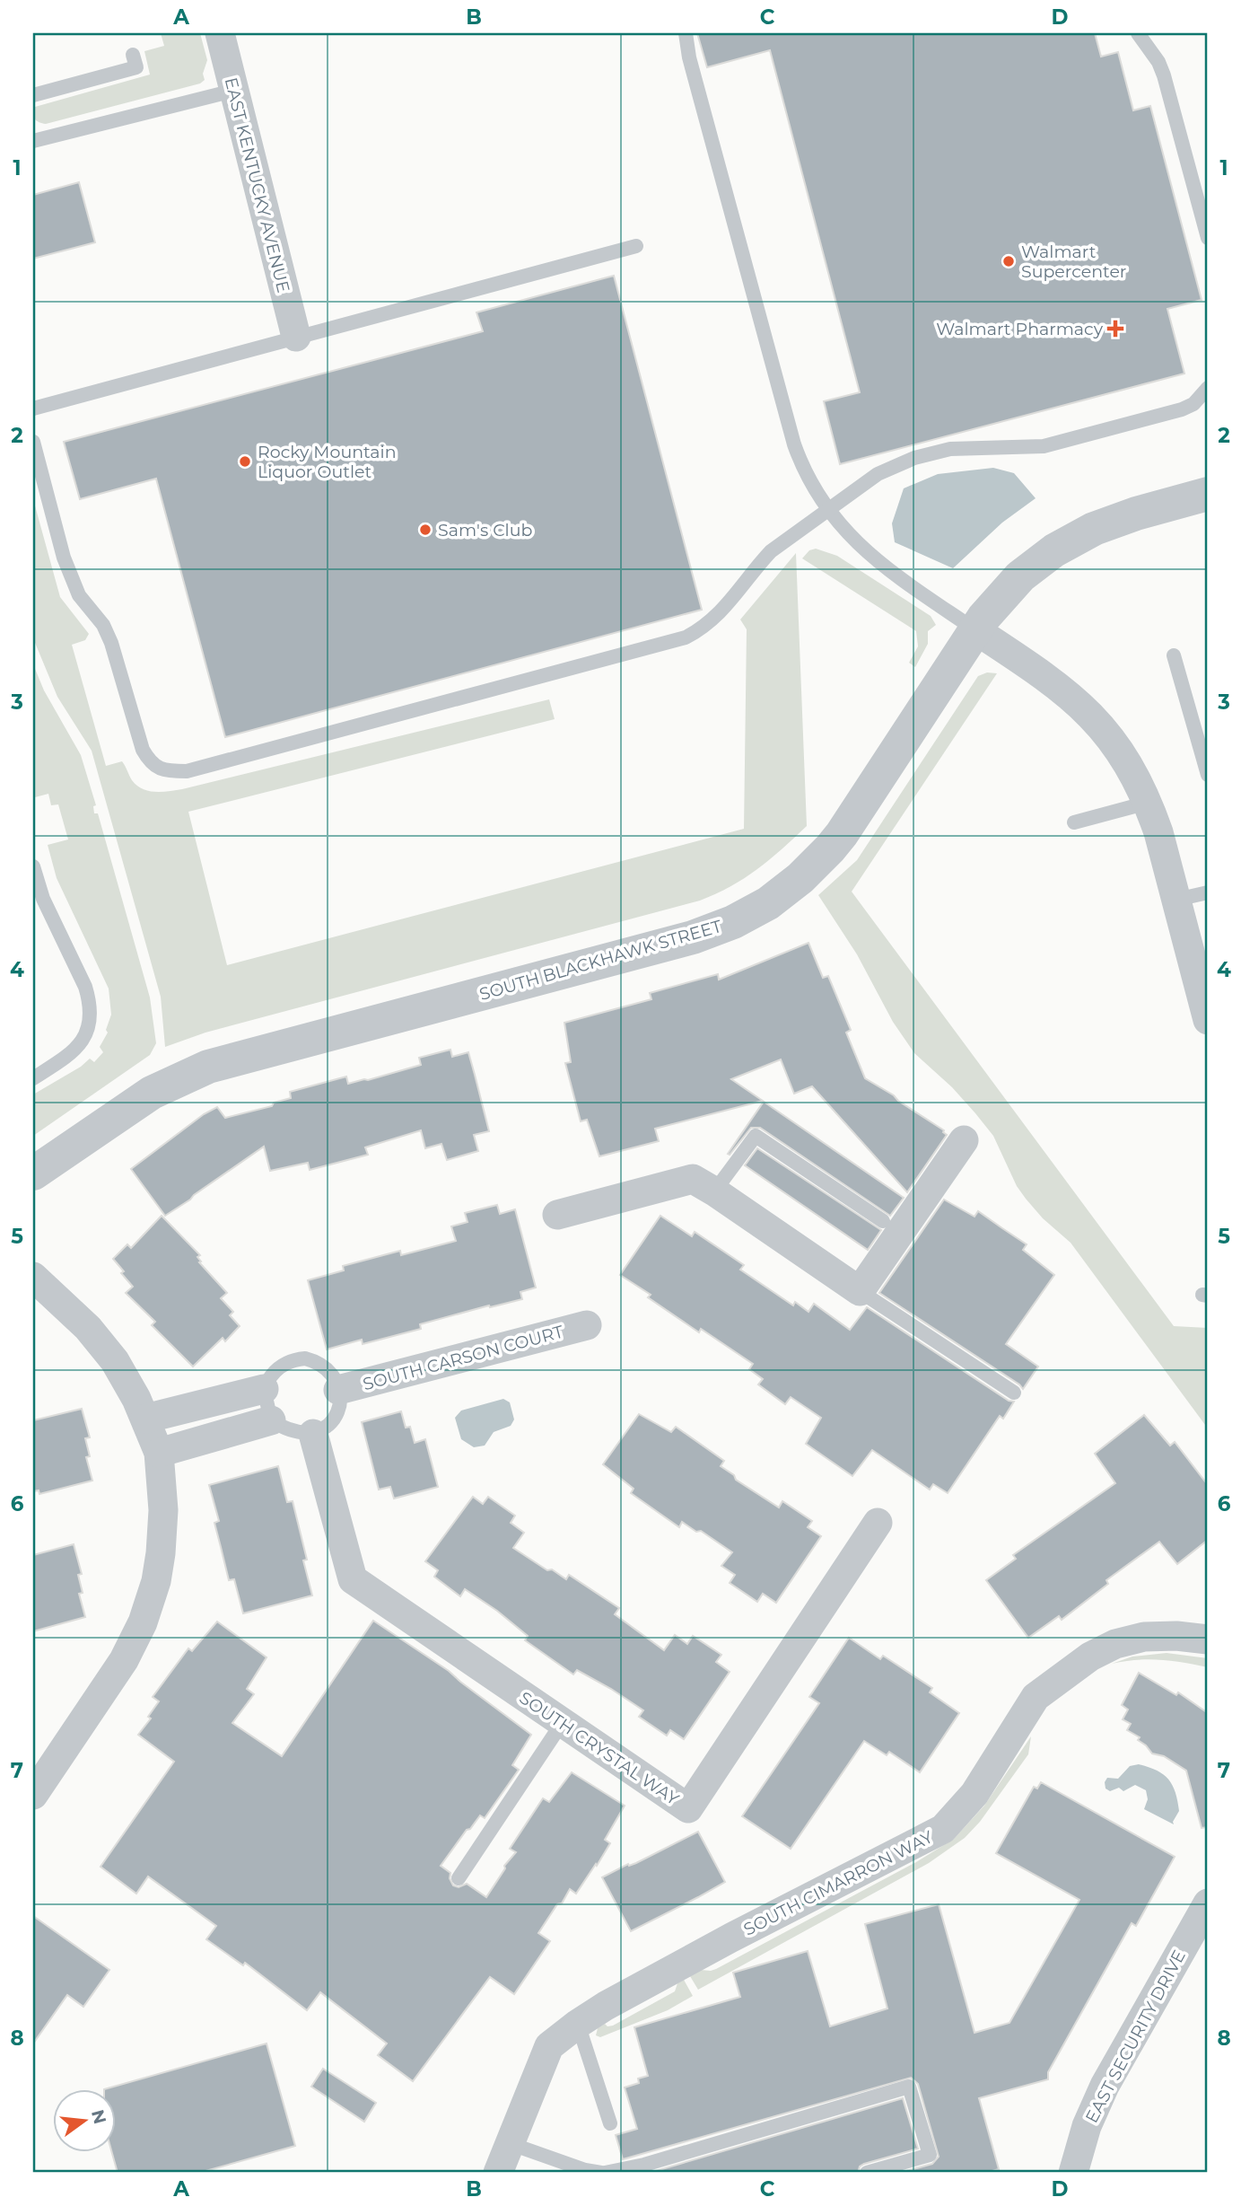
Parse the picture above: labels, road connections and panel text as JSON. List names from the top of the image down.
{
  "streets": {
    "street": [
      "EAST KENTUCKY AVENUE",
      "SOUTH BLACKHAWK STREET",
      "SOUTH CARSON COURT",
      "SOUTH CRYSTAL WAY",
      "SOUTH CIMARRON WAY",
      "EAST SECURITY DRIVE"
    ]
  },
  "crossings": [
    ["SOUTH CARSON COURT", "SOUTH CRYSTAL WAY"]
  ],
  "places": {
    "other": ["Walmart Supercenter", "Rocky Mountain Liquor Outlet", "Sam's Club"],
    "health": ["Walmart Pharmacy"]
  },
  "north": "right",
  "grid": {
    "columns": [
      "A",
      "B",
      "C",
      "D"
    ],
    "rows": [
      "1",
      "2",
      "3",
      "4",
      "5",
      "6",
      "7",
      "8"
    ]
  }
}
